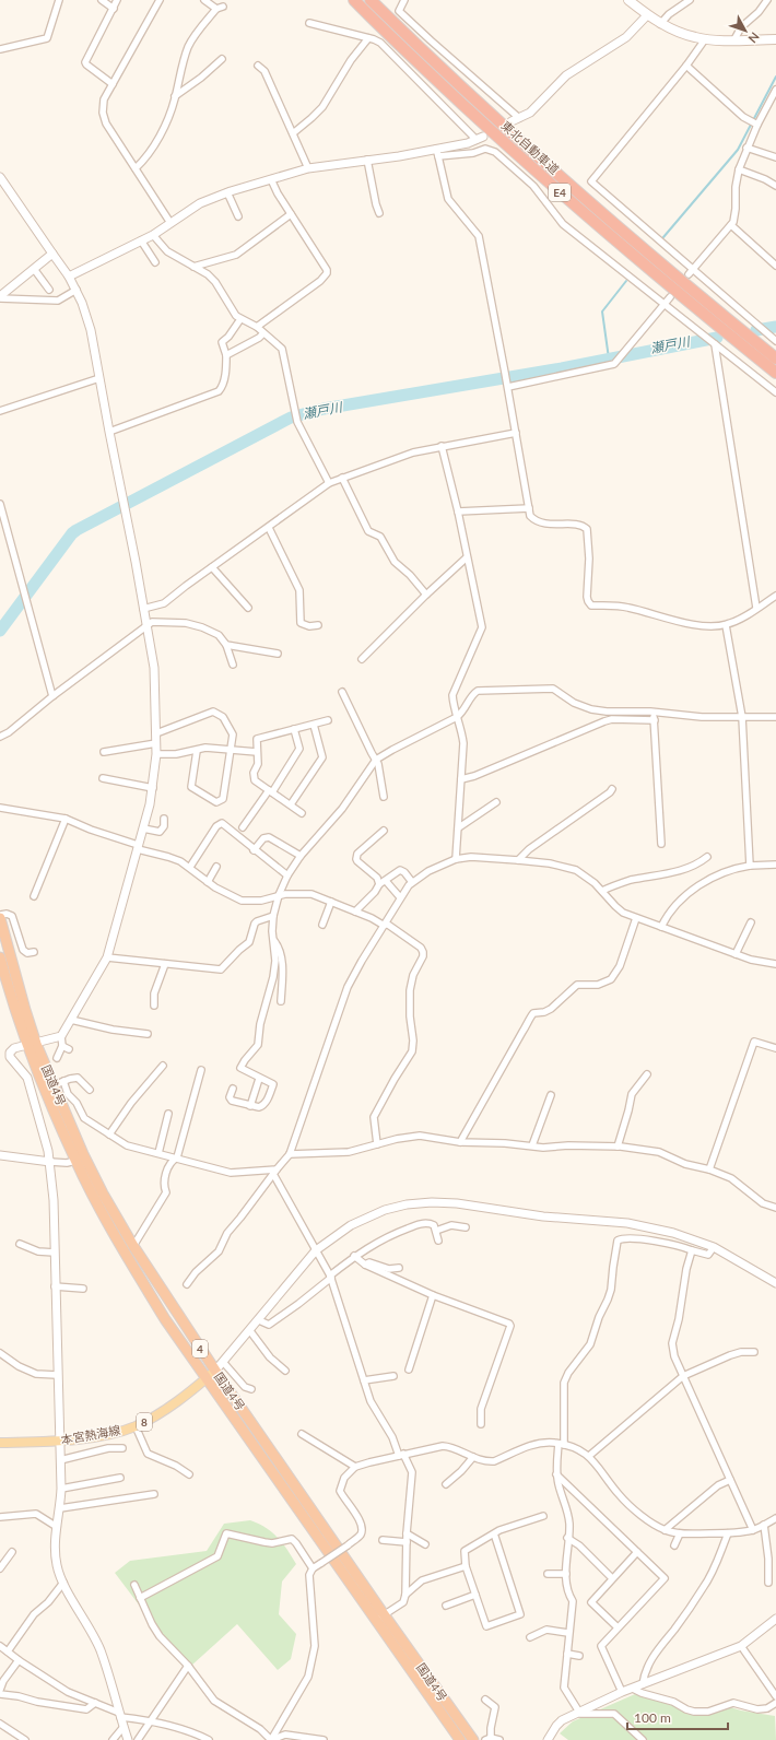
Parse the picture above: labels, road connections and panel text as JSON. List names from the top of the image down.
{
  "streets": {
    "highway": [
      "東北自動車道",
      "E4",
      "国道4号",
      "4"
    ],
    "main road": ["8", "本宮熱海線"]
  },
  "crossings": [
    ["国道4号", "本宮熱海線"]
  ],
  "water": ["瀬戸川"],
  "scale_bar": "100 m",
  "north": "bottom right"
}
